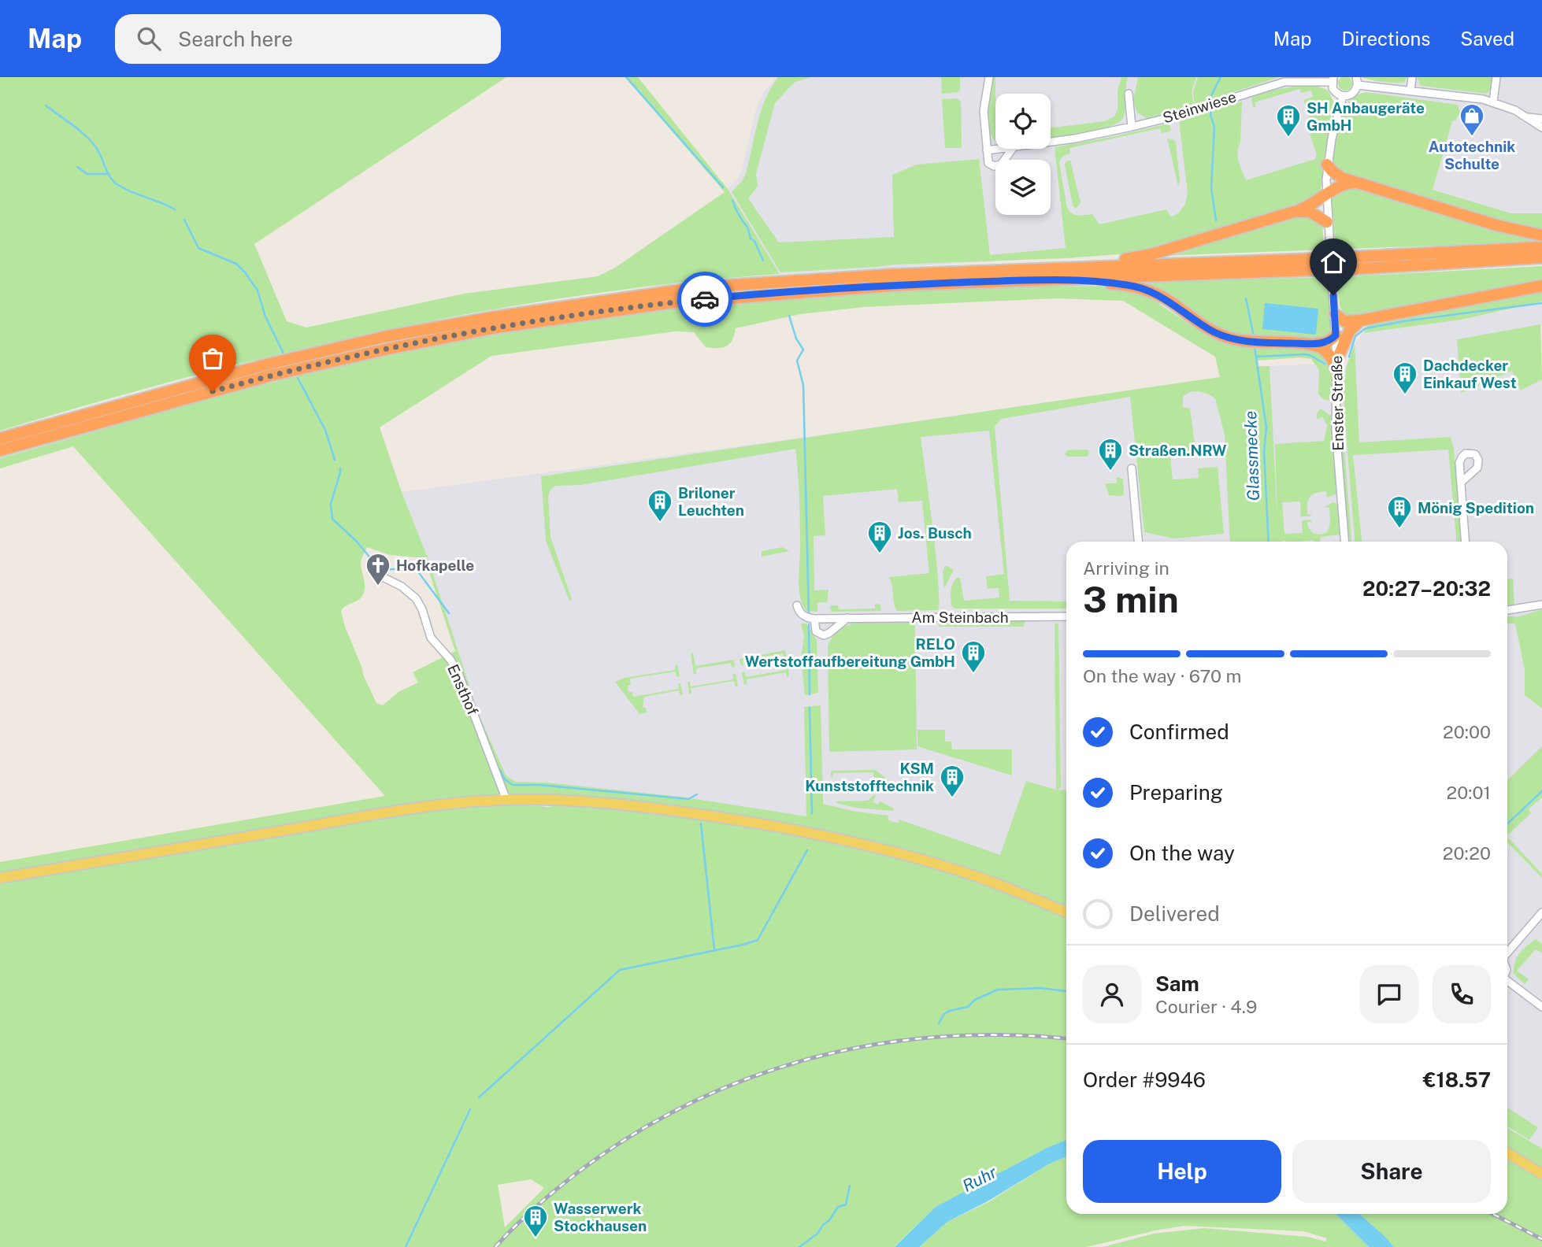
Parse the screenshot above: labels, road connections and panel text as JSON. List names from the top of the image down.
{
  "streets": {
    "street": [
      "Steinwiese",
      "Enster Straße",
      "Am Steinbach",
      "Ensthof"
    ]
  },
  "water": ["Glassmecke", "Ruhr"],
  "places": {
    "shop": ["Autotechnik Schulte"],
    "building": [
      "SH Anbaugeräte GmbH",
      "Dachdecker Einkauf West",
      "Straßen.NRW",
      "Briloner Leuchten",
      "Mönig Spedition",
      "Jos. Busch",
      "RELO Wertstoffaufbereitung GmbH",
      "KSM Kunststofftechnik",
      "Wasserwerk Stockhausen"
    ],
    "church": ["Hofkapelle"]
  },
  "page": {
    "header": "Map",
    "search": "Search here",
    "nav": ["Map", "Directions", "Saved"],
    "heading": ["3 min", "Arriving in", "20:27–20:32"],
    "panel": [
      "Sam",
      "Courier · 4.9",
      "Order #9946",
      "€18.57"
    ],
    "bar": "On the way · 670 m",
    "list": [
      ["Confirmed", "20:00"],
      ["Preparing", "20:01"],
      ["On the way", "20:20"],
      "Delivered"
    ],
    "buttons": ["Help", "Share"]
  }
}
